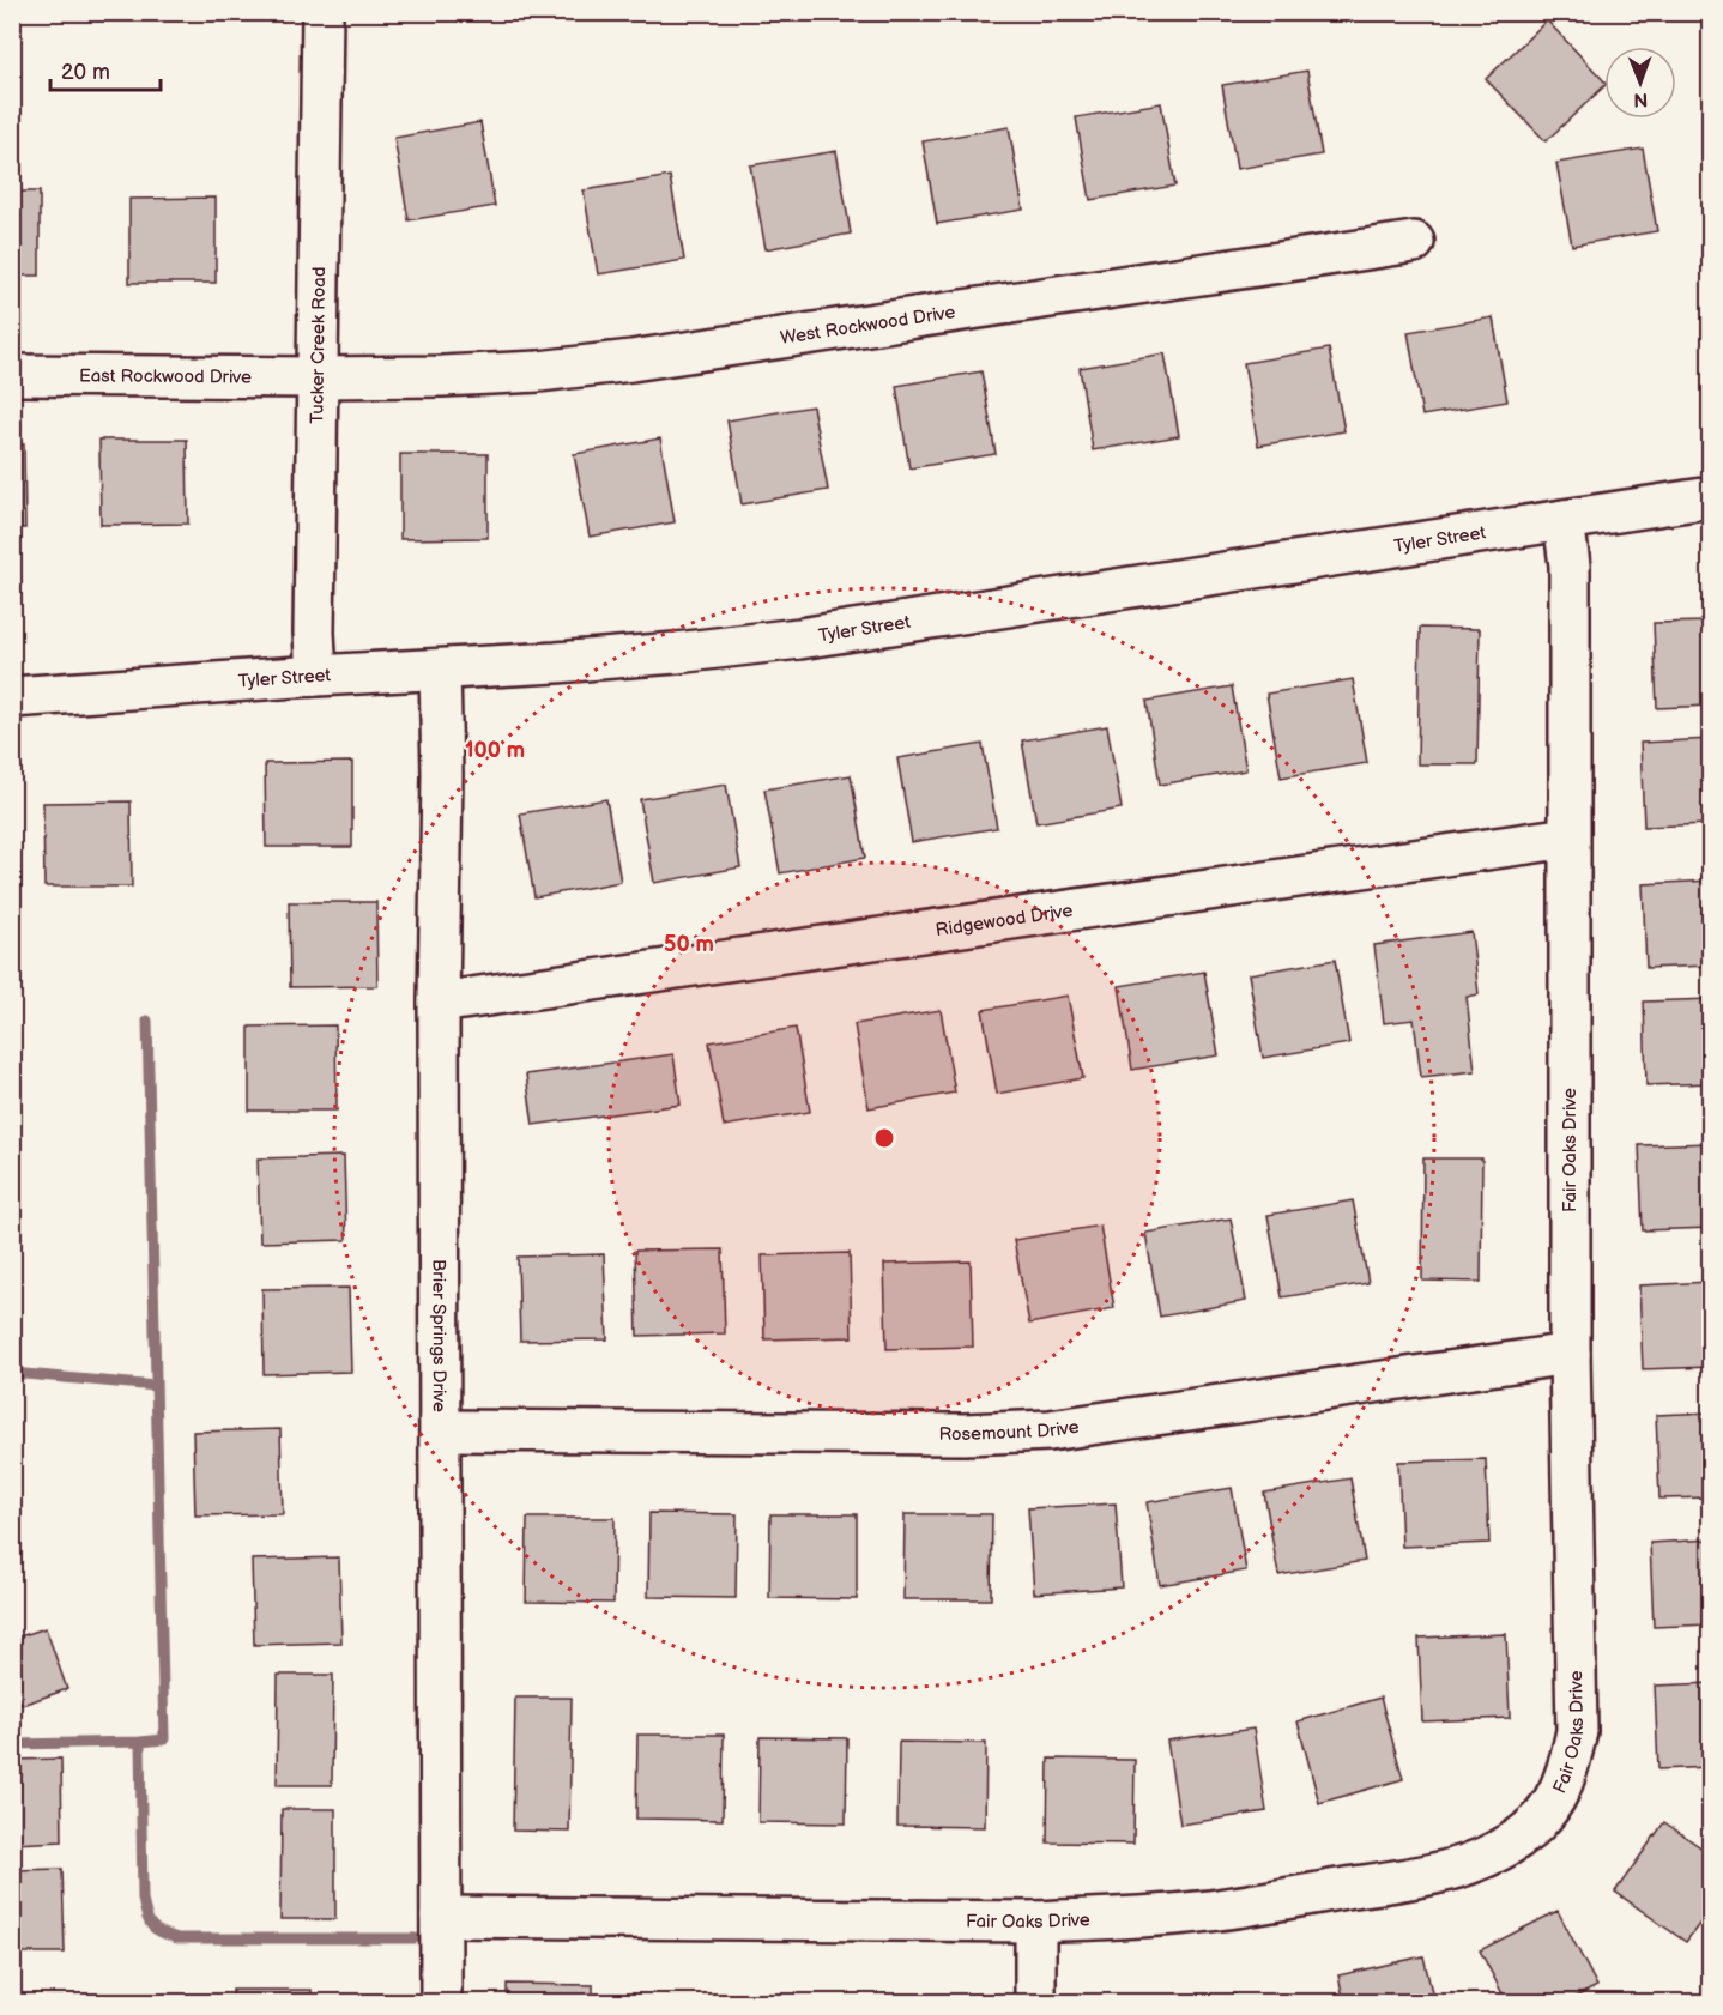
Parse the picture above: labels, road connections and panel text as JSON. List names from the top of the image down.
{
  "streets": {
    "street": [
      "West Rockwood Drive",
      "Tucker Creek Road",
      "East Rockwood Drive",
      "Tyler Street",
      "Ridgewood Drive",
      "Fair Oaks Drive",
      "Brier Springs Drive",
      "Rosemount Drive"
    ]
  },
  "crossings": [
    ["West Rockwood Drive", "Tucker Creek Road"],
    ["West Rockwood Drive", "East Rockwood Drive"],
    ["Tucker Creek Road", "East Rockwood Drive"],
    ["Tucker Creek Road", "Tyler Street"],
    ["Tyler Street", "Fair Oaks Drive"],
    ["Tyler Street", "Brier Springs Drive"],
    ["Ridgewood Drive", "Fair Oaks Drive"],
    ["Ridgewood Drive", "Brier Springs Drive"],
    ["Fair Oaks Drive", "Brier Springs Drive"],
    ["Fair Oaks Drive", "Rosemount Drive"],
    ["Brier Springs Drive", "Rosemount Drive"]
  ],
  "scale_bar": "20 m",
  "north": "bottom",
  "rings": ["100 m", "50 m"]
}
